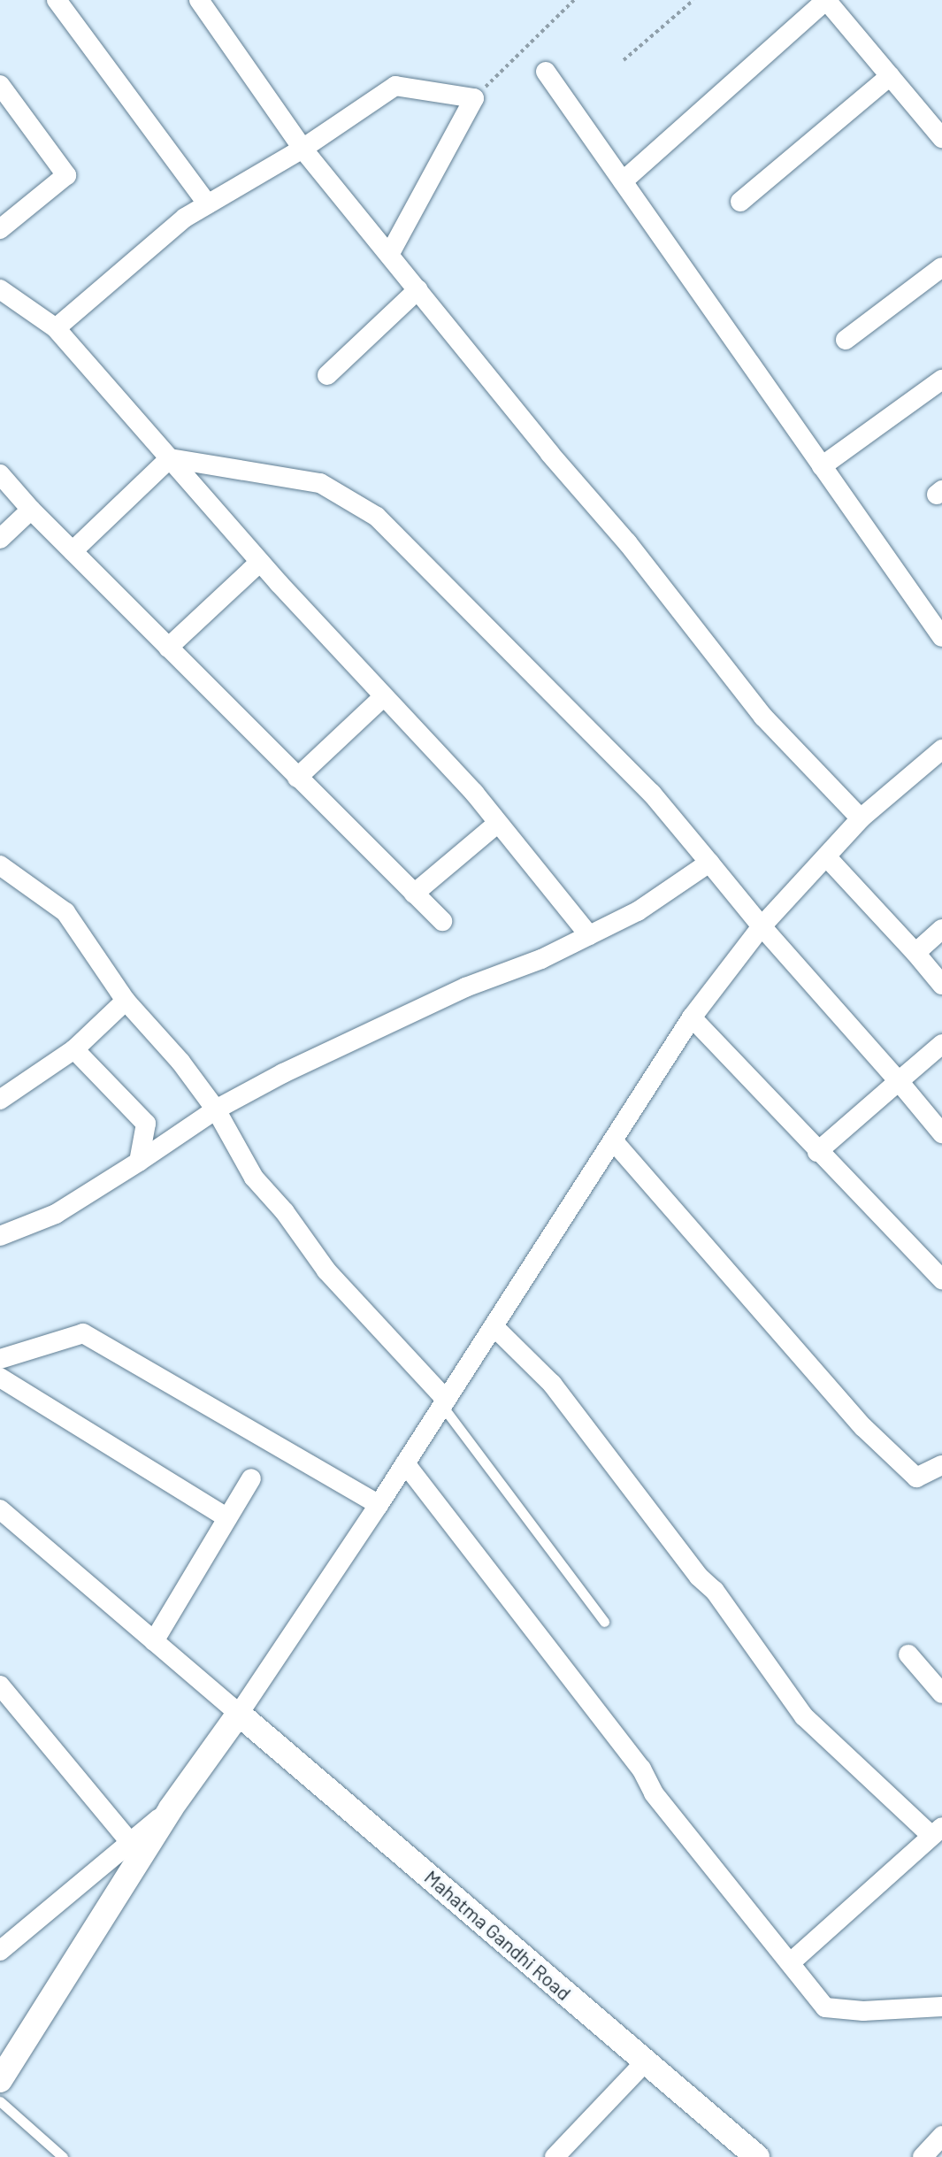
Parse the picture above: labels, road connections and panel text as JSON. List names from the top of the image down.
{
  "streets": {
    "street": ["Mahatma Gandhi Road"]
  }
}
